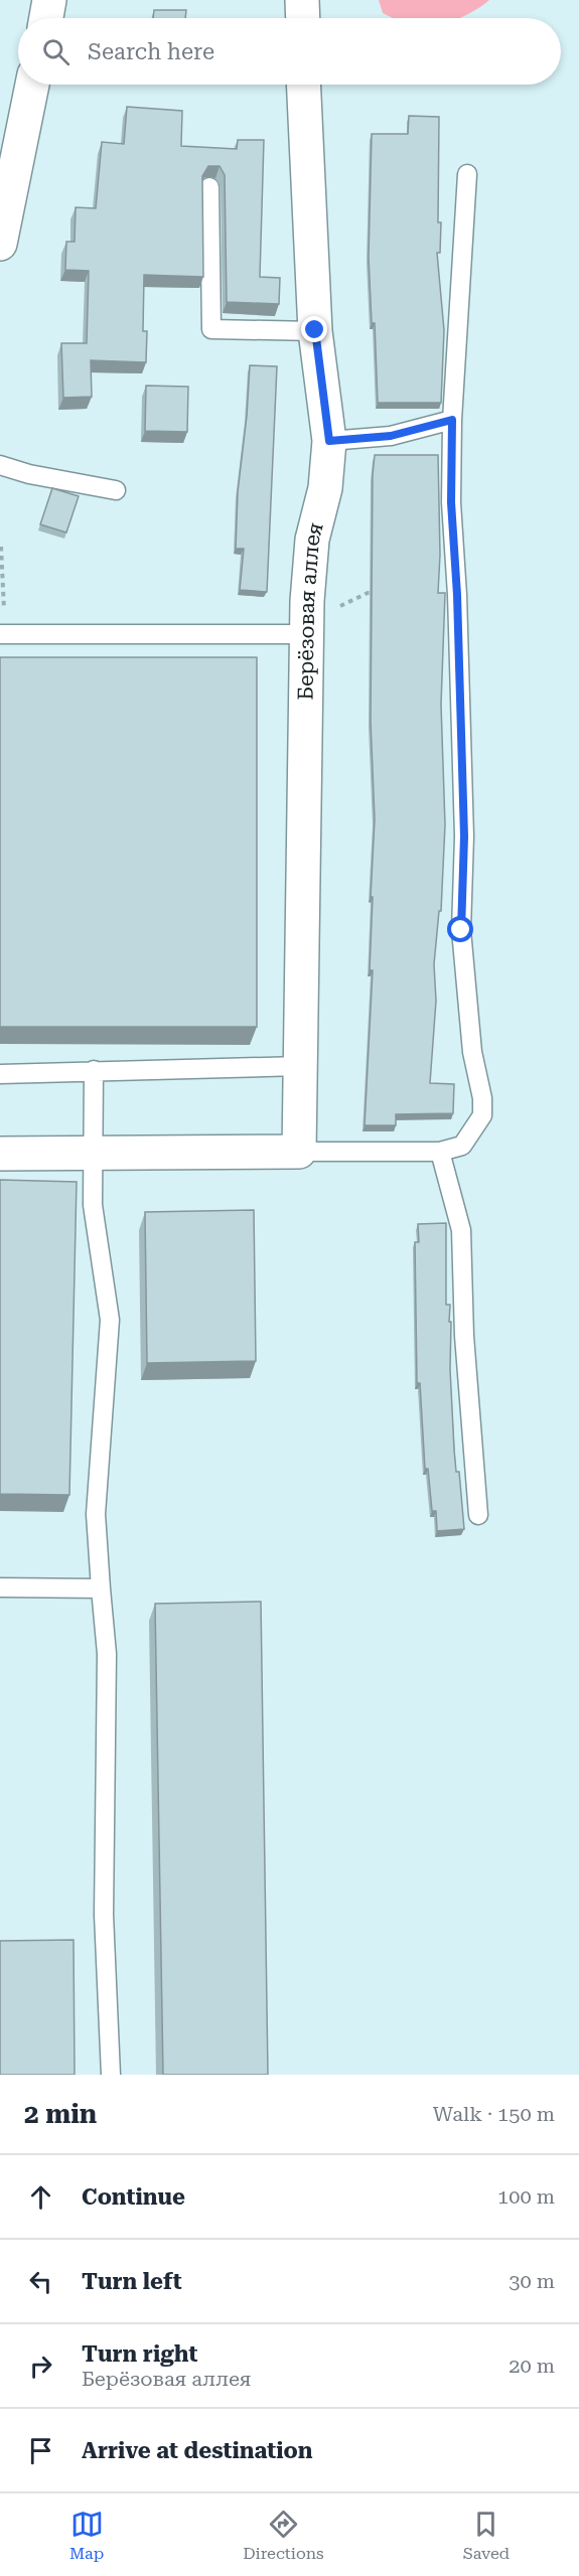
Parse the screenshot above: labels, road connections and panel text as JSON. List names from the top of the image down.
{
  "streets": {
    "street": ["Берёзовая аллея"]
  },
  "page": {
    "search": "Search here",
    "heading": ["2 min", "Walk · 150 m"],
    "list": [
      ["Continue", "100 m"],
      ["Turn left", "30 m"],
      ["Turn right", "Берёзовая аллея", "20 m"],
      "Arrive at destination"
    ],
    "nav": ["Map", "Directions", "Saved"]
  }
}
